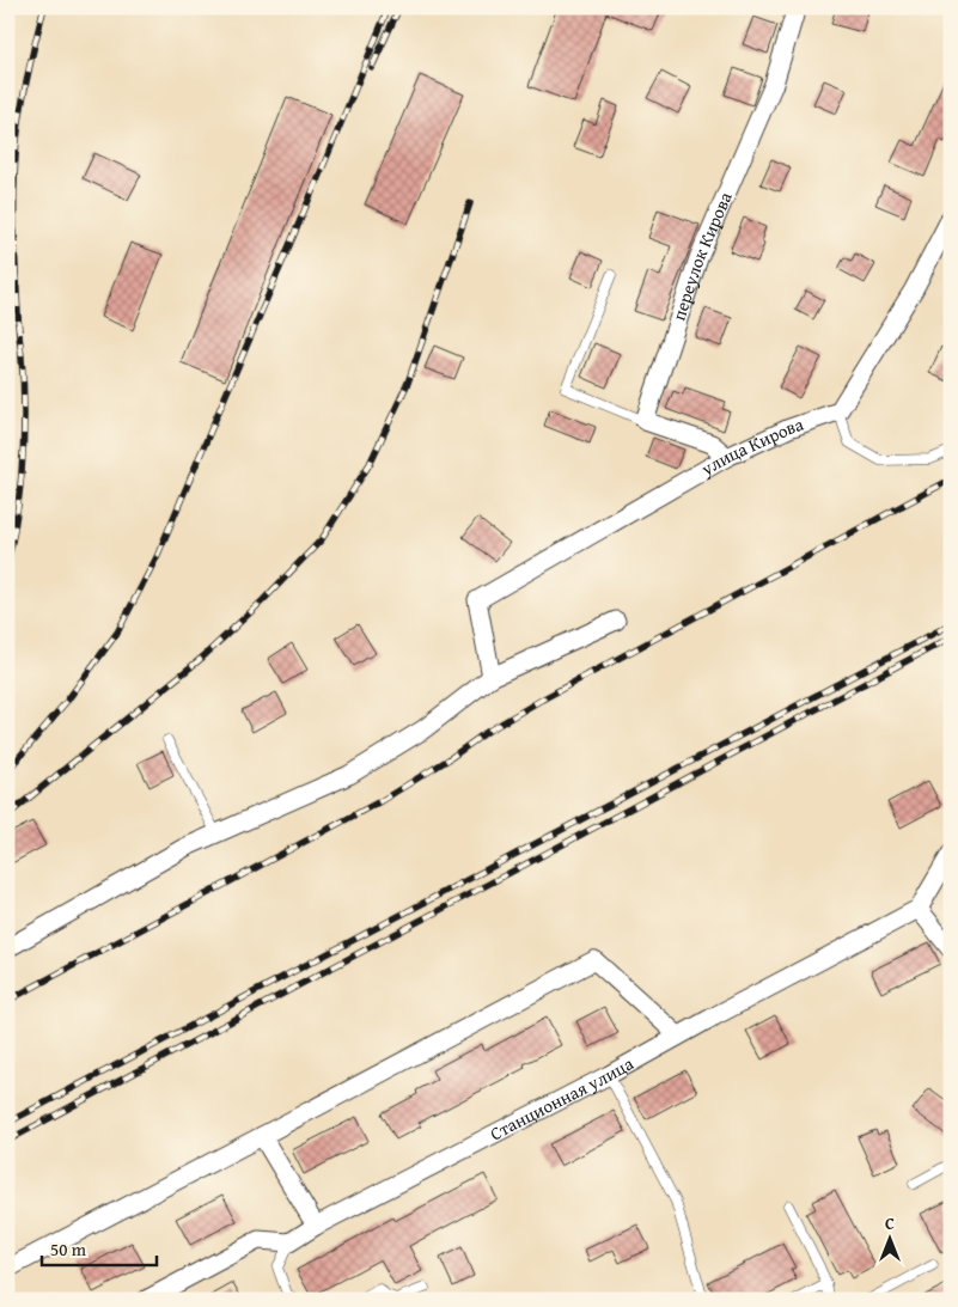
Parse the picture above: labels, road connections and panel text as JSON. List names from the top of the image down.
{
  "streets": {
    "street": ["переулок Кирова", "улица Кирова", "Станционная улица"]
  },
  "scale_bar": "50 m",
  "north": "top"
}
